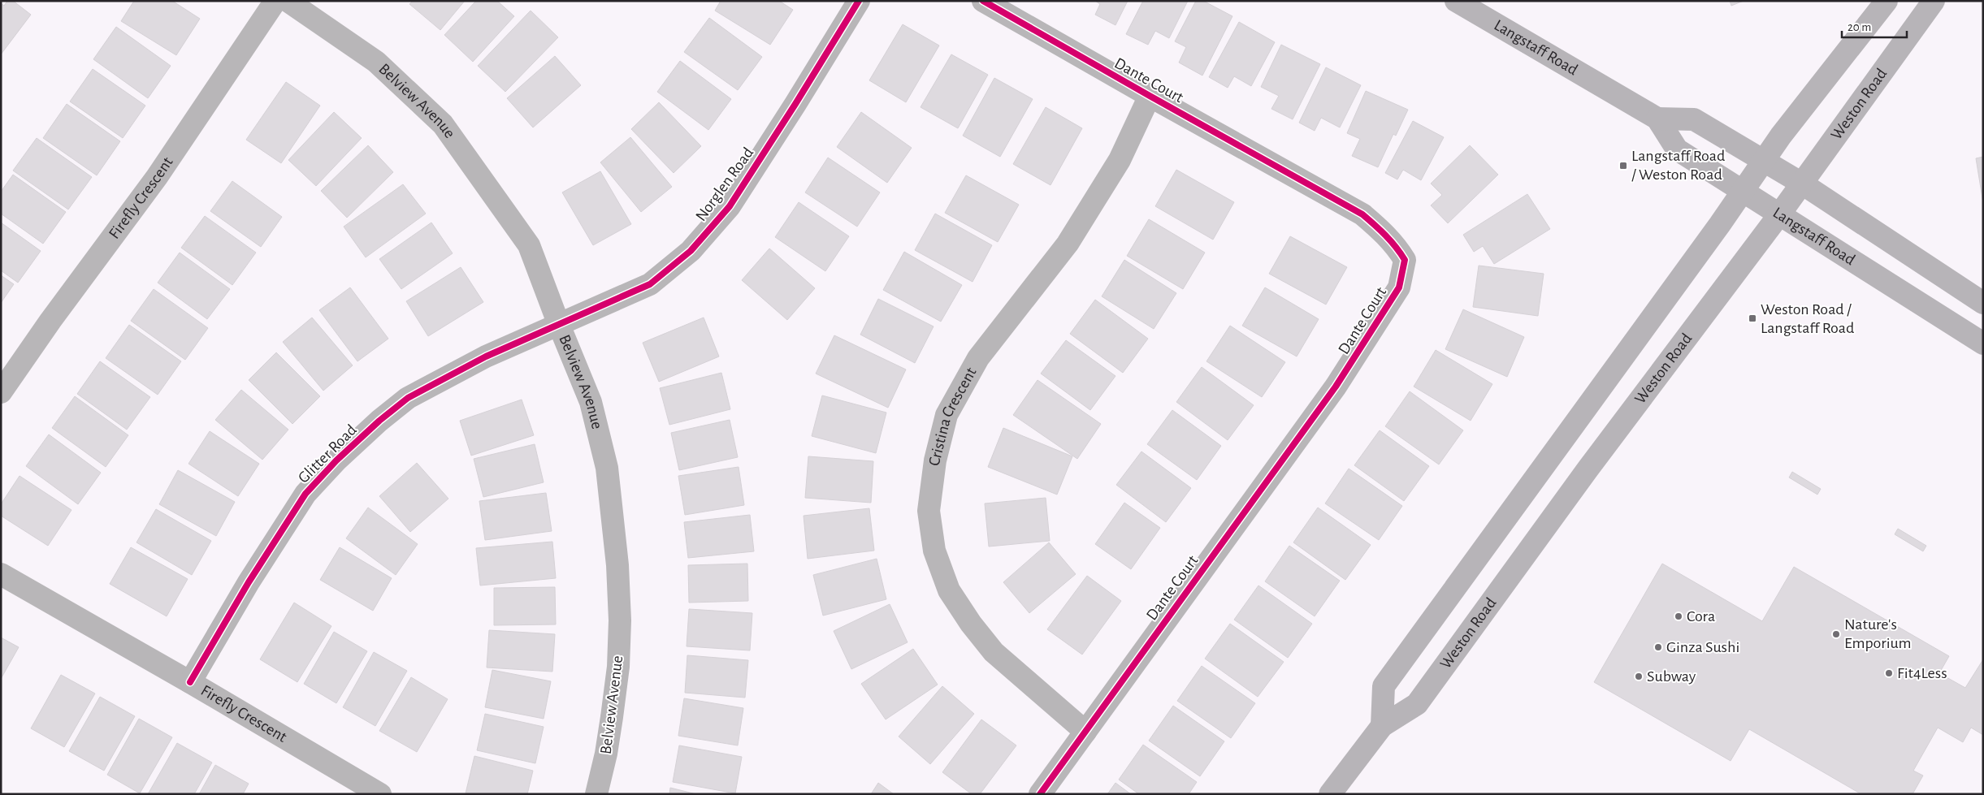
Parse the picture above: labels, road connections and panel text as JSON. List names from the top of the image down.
{
  "streets": {
    "main road": ["Langstaff Road", "Weston Road"],
    "street": [
      "Dante Court",
      "Belview Avenue",
      "Norglen Road",
      "Firefly Crescent",
      "Cristina Crescent",
      "Glitter Road"
    ]
  },
  "crossings": [
    ["Langstaff Road", "Weston Road"],
    ["Dante Court", "Cristina Crescent"],
    ["Belview Avenue", "Norglen Road"],
    ["Belview Avenue", "Glitter Road"],
    ["Norglen Road", "Glitter Road"],
    ["Firefly Crescent", "Glitter Road"]
  ],
  "places": {
    "transit": ["Langstaff Road / Weston Road", "Weston Road / Langstaff Road"],
    "other": [
      "Cora",
      "Nature's Emporium",
      "Ginza Sushi",
      "Fit4Less",
      "Subway"
    ]
  },
  "scale_bar": "20 m"
}
